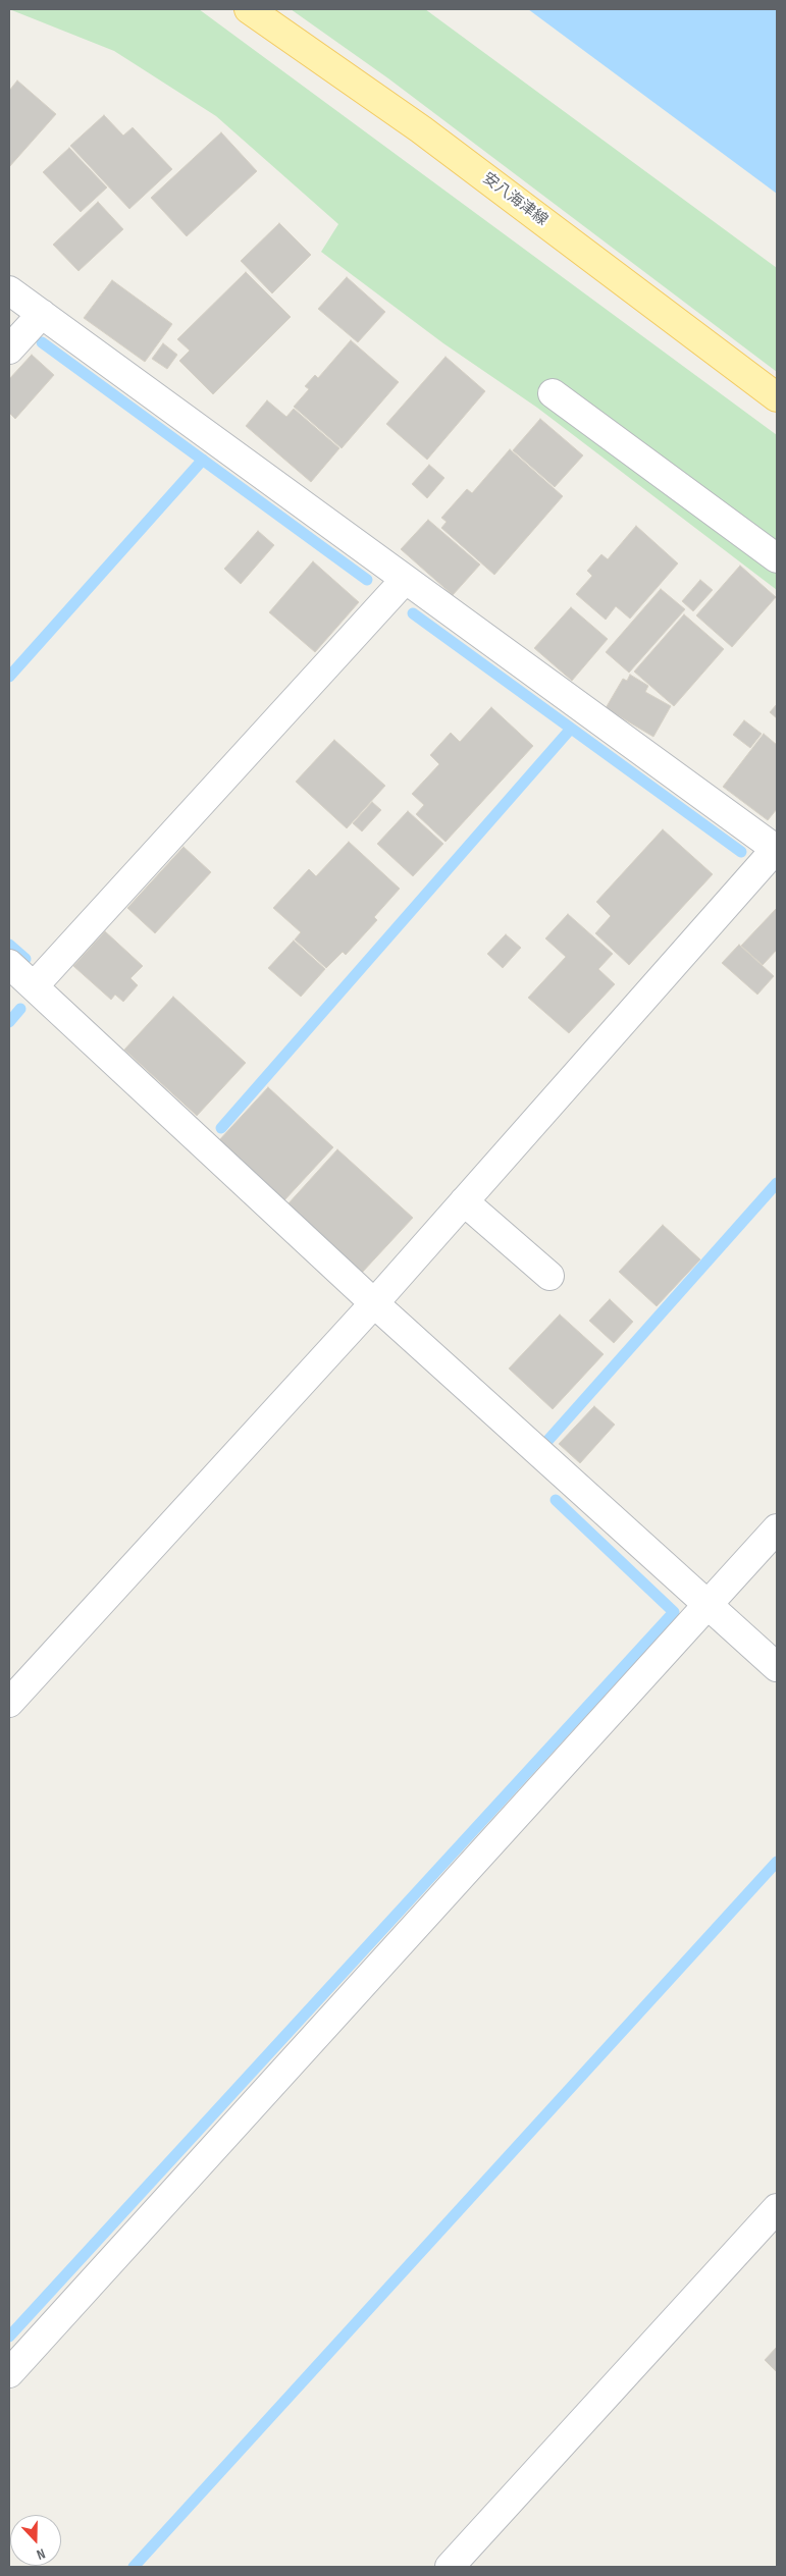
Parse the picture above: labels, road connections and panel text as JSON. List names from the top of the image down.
{
  "streets": {
    "main road": ["安八海津線"]
  },
  "north": "bottom"
}
